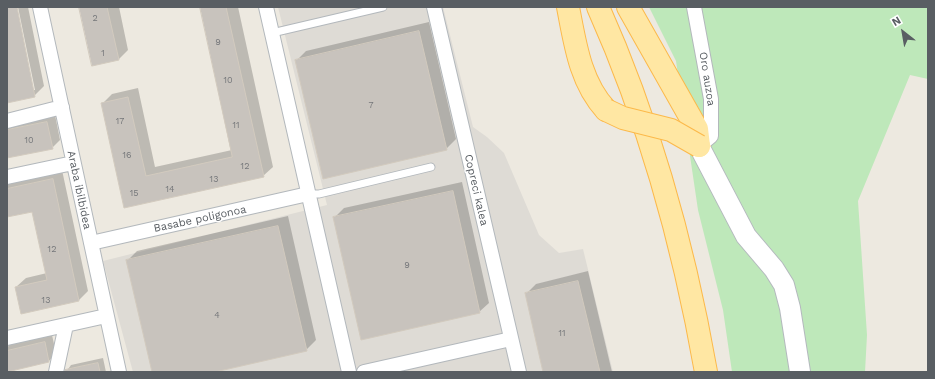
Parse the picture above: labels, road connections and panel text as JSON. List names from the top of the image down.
{
  "streets": {
    "street": [
      "Oro auzoa",
      "Araba ibilbidea",
      "Copreci kalea",
      "Basabe poligonoa"
    ]
  },
  "crossings": [
    ["Araba ibilbidea", "Basabe poligonoa"]
  ],
  "house_numbers": [
    "2",
    "9",
    "1",
    "10",
    "7",
    "17",
    "11",
    "10",
    "16",
    "12",
    "13",
    "14",
    "15",
    "12",
    "9",
    "13",
    "4",
    "11"
  ],
  "north": "top left"
}
